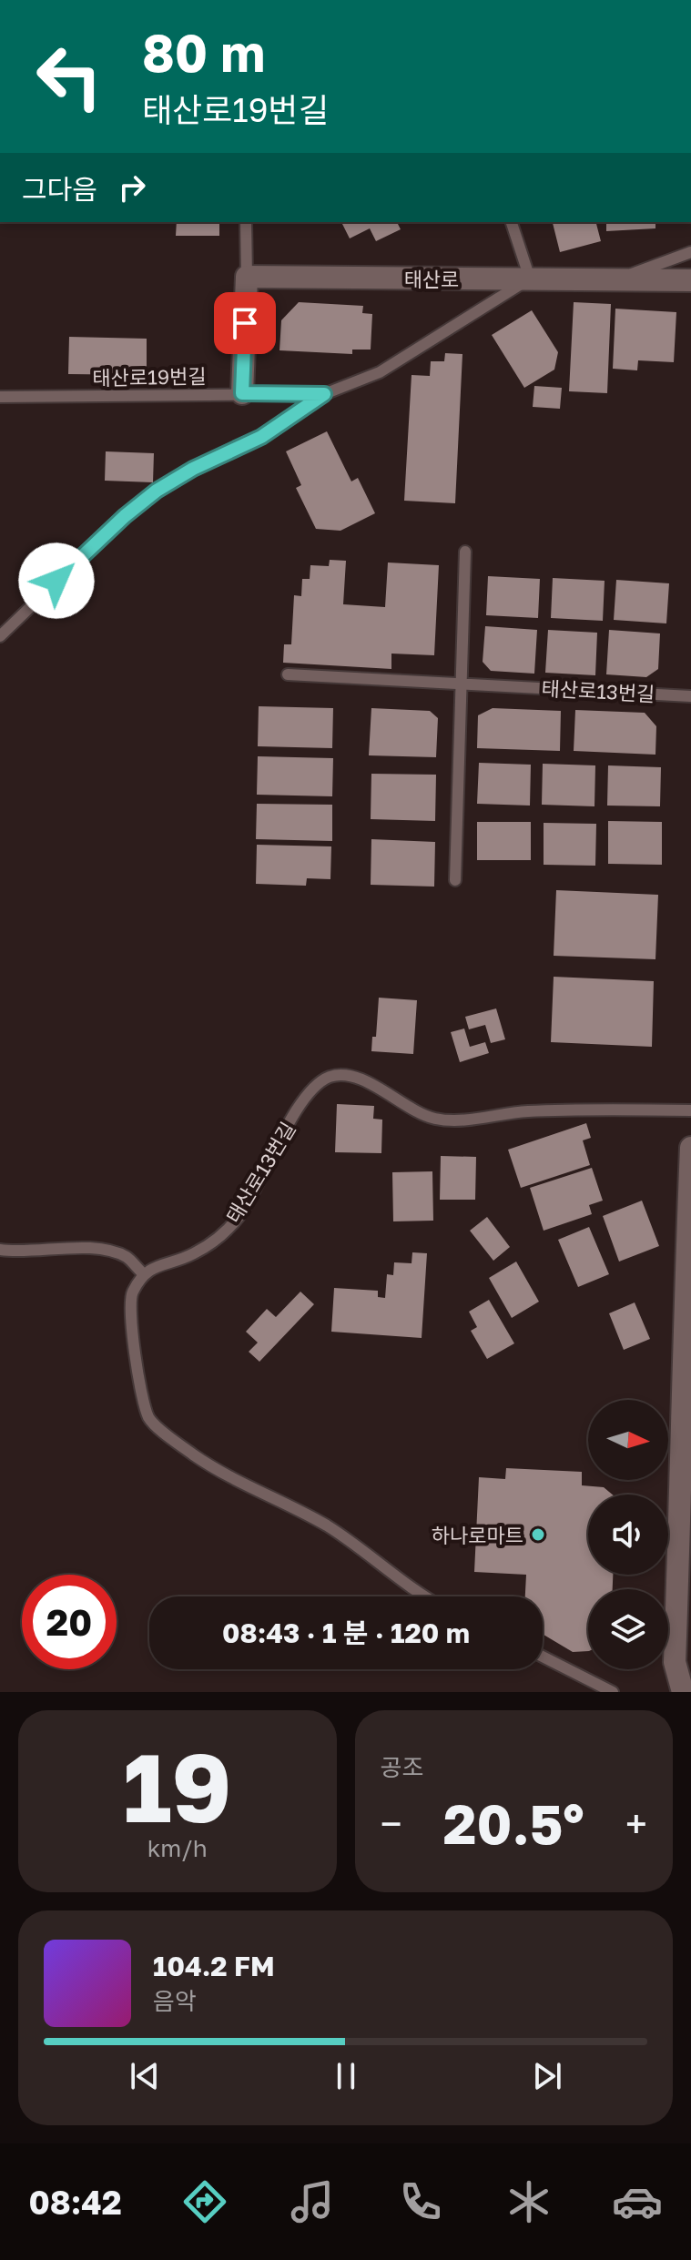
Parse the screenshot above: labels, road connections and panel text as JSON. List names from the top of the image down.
{
  "streets": {
    "street": ["태산로"],
    "lane": ["태산로19번길", "태산로13번길"]
  },
  "crossings": [
    ["태산로", "태산로19번길"]
  ],
  "places": ["하나로마트"],
  "north": "right",
  "page": {
    "turn": ["80 m", "태산로19번길"],
    "then": "그다음",
    "limit": "20",
    "trip": "08:43 · 1 분 · 120 m",
    "tile": [
      ["19", "km/h"],
      "공조"
    ],
    "heat": ["−", "20.5°", "+"],
    "song": ["104.2 FM", "음악"],
    "tabs": "08:42"
  }
}
